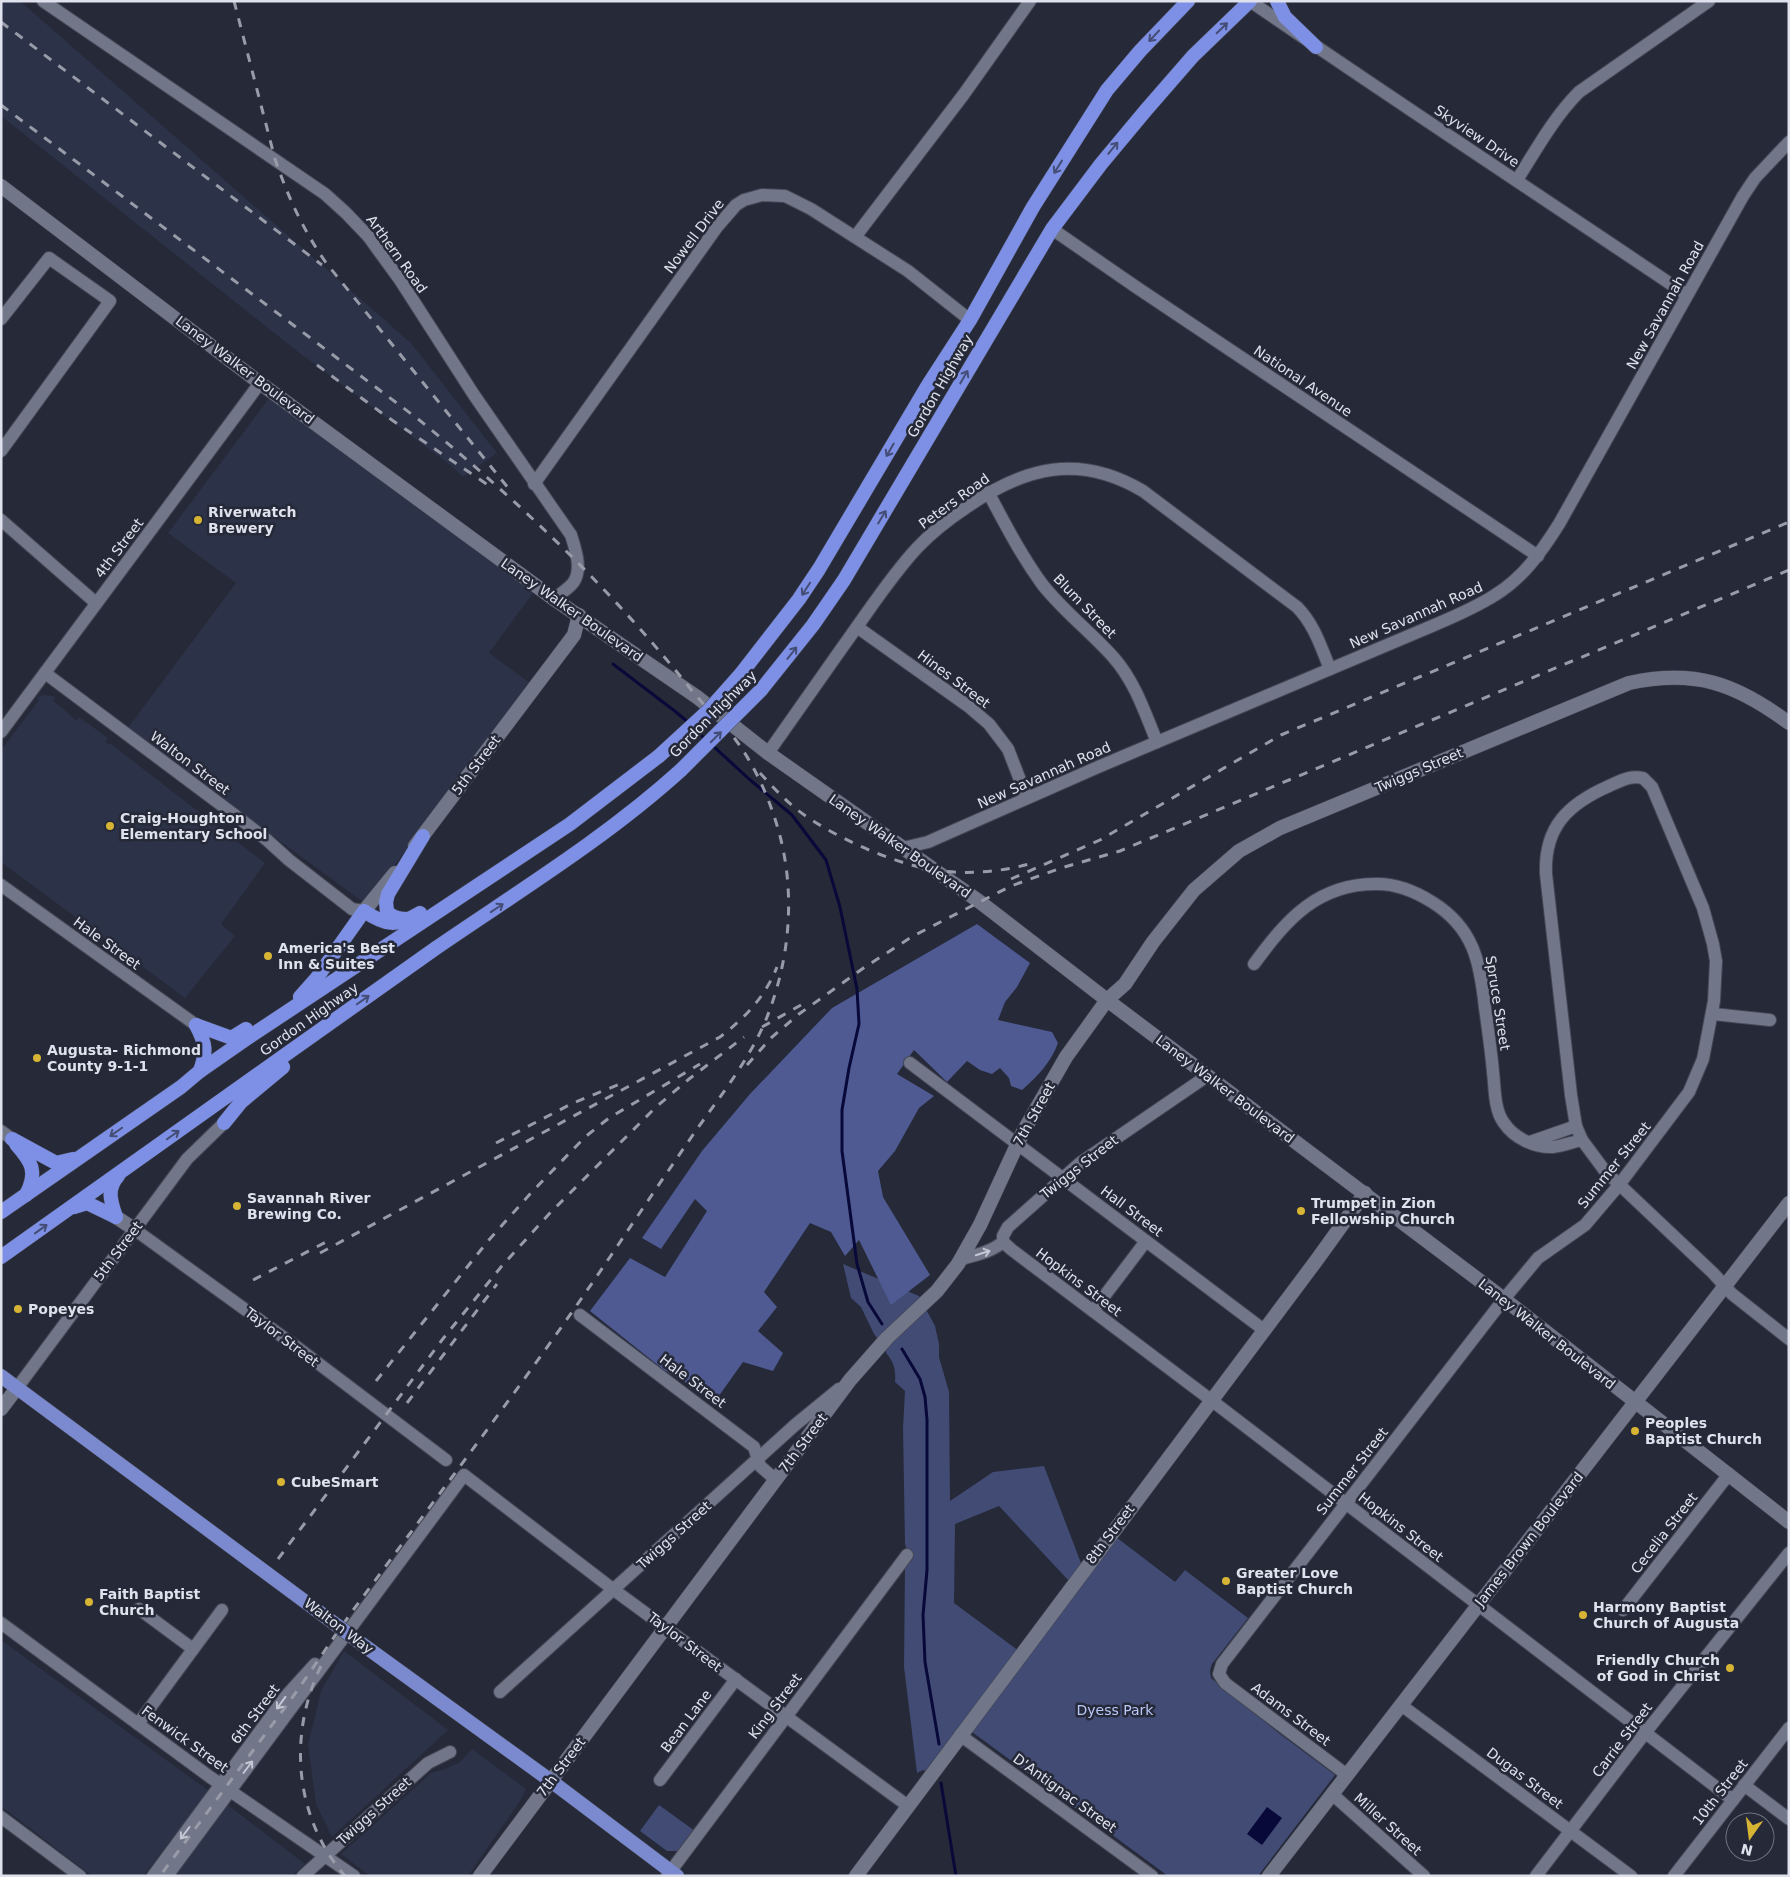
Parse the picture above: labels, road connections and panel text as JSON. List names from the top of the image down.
{
  "streets": {
    "highway": ["Gordon Highway"],
    "main road": [
      "Laney Walker Boulevard",
      "5th Street",
      "Twiggs Street",
      "7th Street",
      "Taylor Street",
      "8th Street",
      "James Brown Boulevard",
      "Walton Way"
    ],
    "street": [
      "Skyview Drive",
      "Nowell Drive",
      "Arthern Road",
      "New Savannah Road",
      "National Avenue",
      "Peters Road",
      "4th Street",
      "Blum Street",
      "Hines Street",
      "Walton Street",
      "Hale Street",
      "Spruce Street",
      "Summer Street",
      "Hall Street",
      "Hopkins Street",
      "Cecelia Street",
      "King Street",
      "6th Street",
      "Adams Street",
      "Bean Lane",
      "Fenwick Street",
      "Carrie Street",
      "Dugas Street",
      "10th Street",
      "D'Antignac Street",
      "Miller Street"
    ]
  },
  "crossings": [
    ["Skyview Drive", "New Savannah Road"],
    ["Skyview Drive", "Gordon Highway"],
    ["Nowell Drive", "Arthern Road"],
    ["Nowell Drive", "Gordon Highway"],
    ["Arthern Road", "Laney Walker Boulevard"],
    ["New Savannah Road", "Laney Walker Boulevard"],
    ["New Savannah Road", "National Avenue"],
    ["New Savannah Road", "Peters Road"],
    ["New Savannah Road", "Blum Street"],
    ["New Savannah Road", "Hines Street"],
    ["Laney Walker Boulevard", "Peters Road"],
    ["Laney Walker Boulevard", "4th Street"],
    ["Laney Walker Boulevard", "5th Street"],
    ["Laney Walker Boulevard", "Twiggs Street"],
    ["Laney Walker Boulevard", "7th Street"],
    ["Laney Walker Boulevard", "Summer Street"],
    ["Laney Walker Boulevard", "Cecelia Street"],
    ["Laney Walker Boulevard", "8th Street"],
    ["Laney Walker Boulevard", "James Brown Boulevard"],
    ["National Avenue", "Gordon Highway"],
    ["Peters Road", "Blum Street"],
    ["Peters Road", "Hines Street"],
    ["4th Street", "Walton Street"],
    ["Walton Street", "5th Street"],
    ["5th Street", "Taylor Street"],
    ["5th Street", "Walton Way"],
    ["Twiggs Street", "Hale Street"],
    ["Twiggs Street", "7th Street"],
    ["Twiggs Street", "Hall Street"],
    ["Twiggs Street", "Hopkins Street"],
    ["Twiggs Street", "Taylor Street"],
    ["Twiggs Street", "Fenwick Street"],
    ["Hale Street", "7th Street"],
    ["7th Street", "Hall Street"],
    ["7th Street", "Taylor Street"],
    ["7th Street", "Walton Way"],
    ["Summer Street", "Hopkins Street"],
    ["Summer Street", "Adams Street"],
    ["Hall Street", "8th Street"],
    ["Hopkins Street", "8th Street"],
    ["Hopkins Street", "James Brown Boulevard"],
    ["Hopkins Street", "Carrie Street"],
    ["Hopkins Street", "10th Street"],
    ["Taylor Street", "8th Street"],
    ["Taylor Street", "King Street"],
    ["Taylor Street", "6th Street"],
    ["Taylor Street", "Bean Lane"],
    ["8th Street", "D'Antignac Street"],
    ["James Brown Boulevard", "Adams Street"],
    ["James Brown Boulevard", "Dugas Street"],
    ["James Brown Boulevard", "Miller Street"],
    ["Walton Way", "King Street"],
    ["6th Street", "Fenwick Street"],
    ["Carrie Street", "Dugas Street"]
  ],
  "parks": ["Dyess Park"],
  "places": [
    "Riverwatch Brewery",
    "Craig-Houghton Elementary School",
    "America's Best Inn & Suites",
    "Augusta- Richmond County 9-1-1",
    "Savannah River Brewing Co.",
    "Trumpet in Zion Fellowship Church",
    "Popeyes",
    "Peoples Baptist Church",
    "CubeSmart",
    "Greater Love Baptist Church",
    "Faith Baptist Church",
    "Harmony Baptist Church of Augusta",
    "Friendly Church of God in Christ"
  ],
  "north": "bottom"
}
